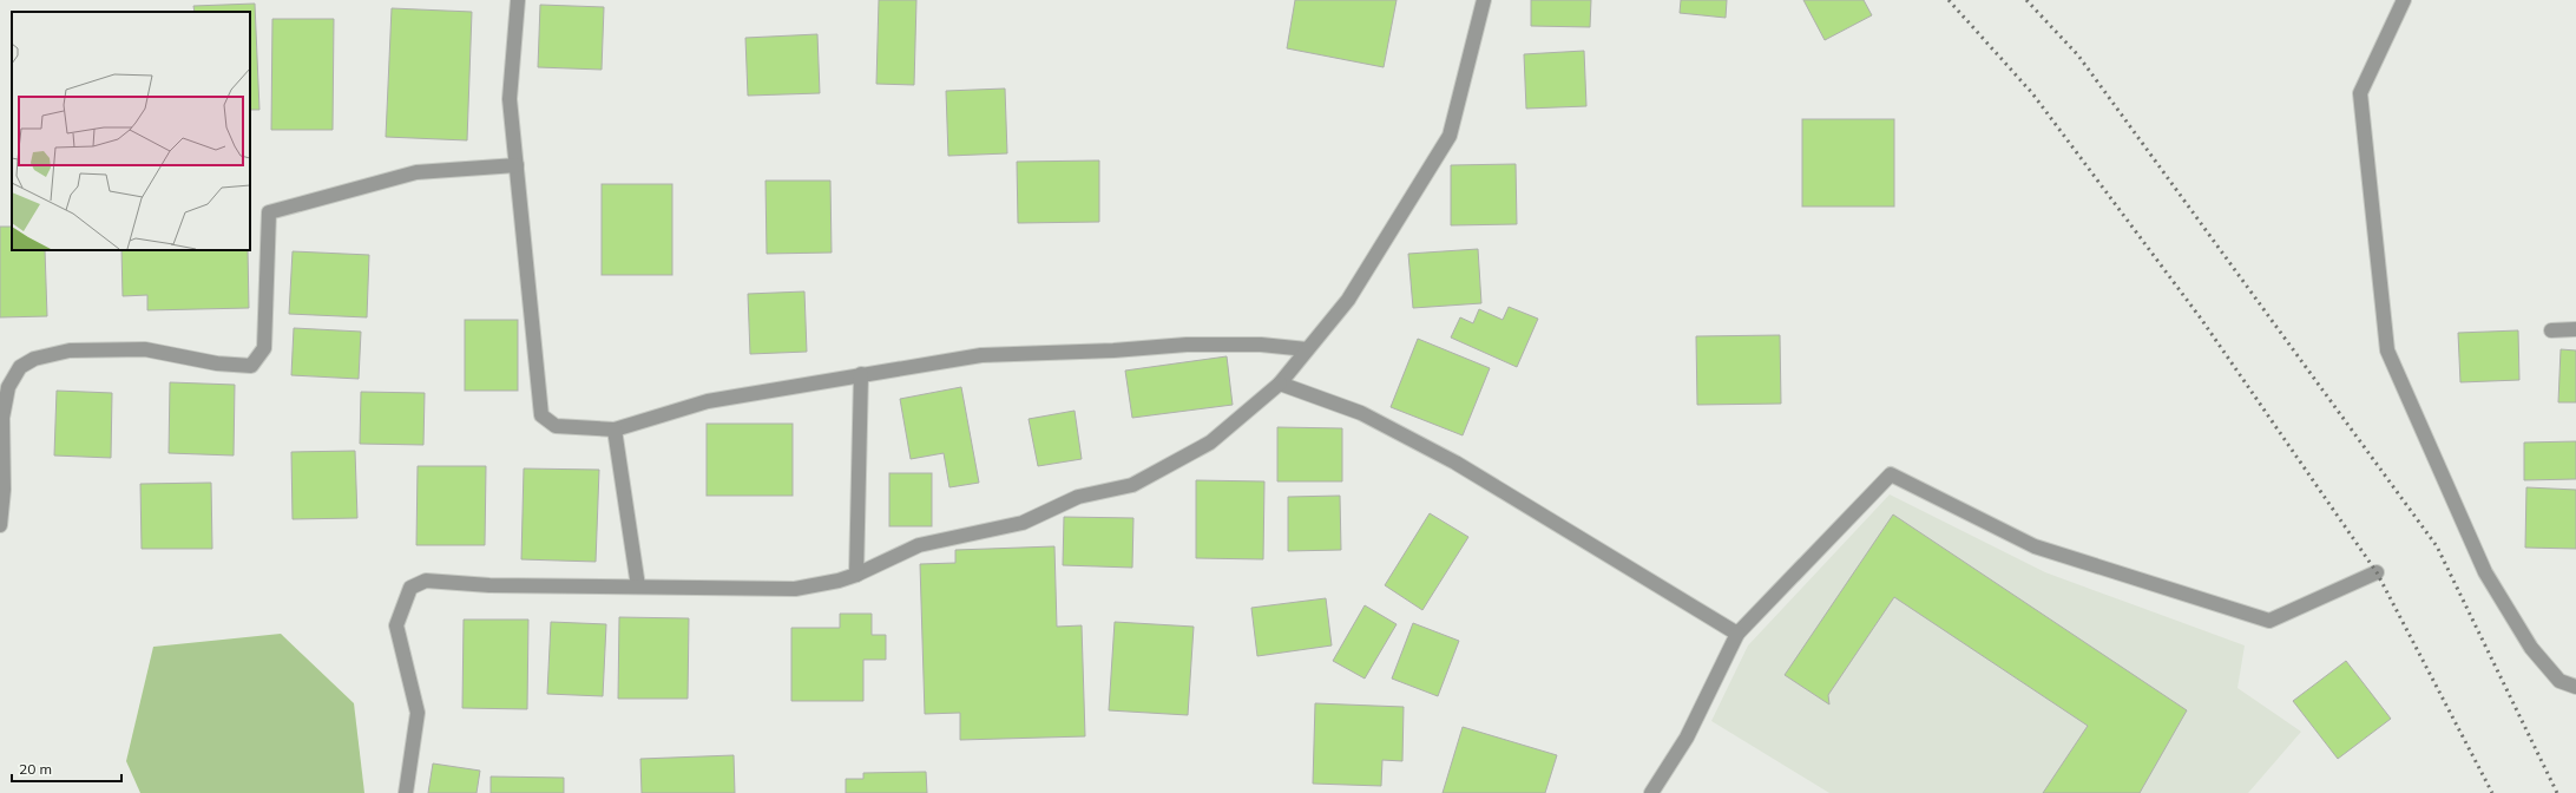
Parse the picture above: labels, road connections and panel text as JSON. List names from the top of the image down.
{
  "scale_bar": "20 m"
}
